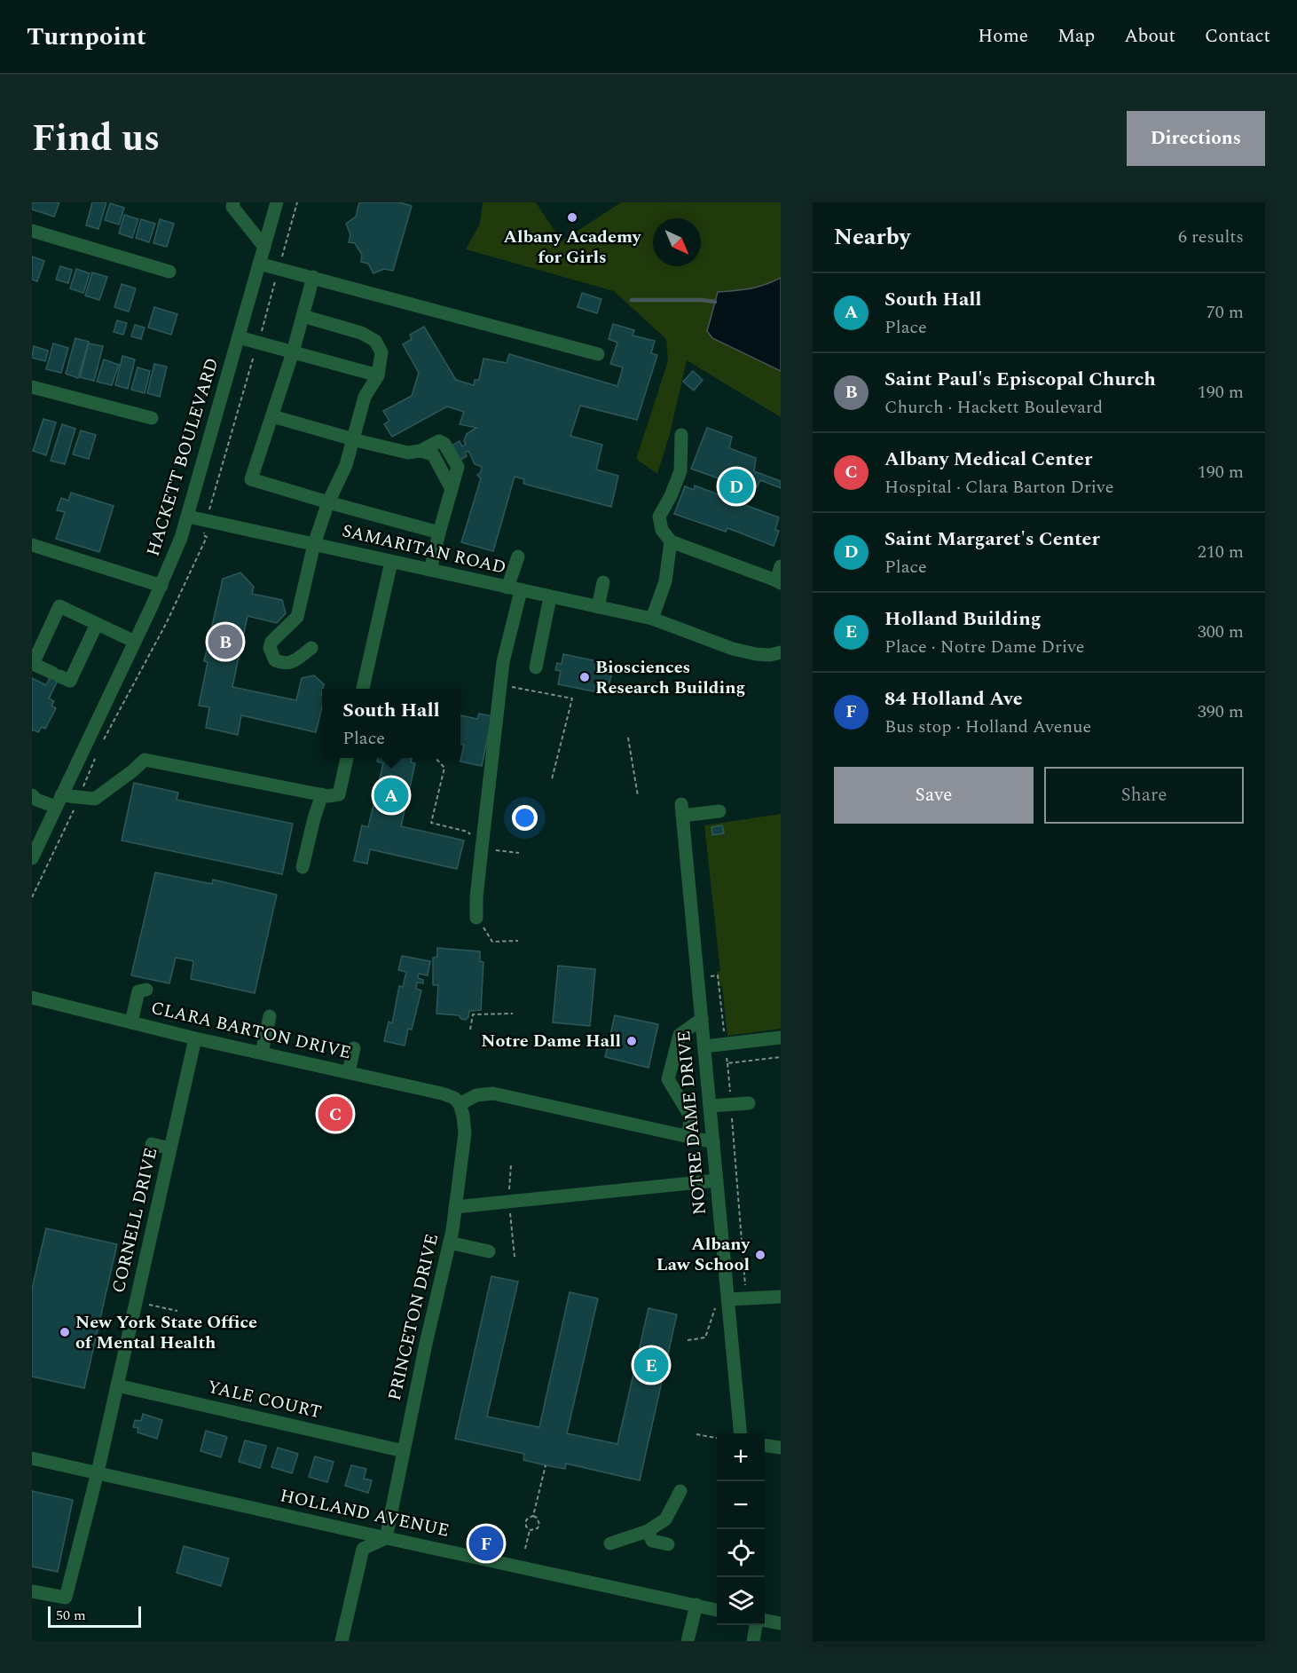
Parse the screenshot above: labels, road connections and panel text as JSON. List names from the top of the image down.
{
  "streets": {
    "street": [
      "HACKETT BOULEVARD",
      "SAMARITAN ROAD",
      "CLARA BARTON DRIVE",
      "NOTRE DAME DRIVE",
      "CORNELL DRIVE",
      "PRINCETON DRIVE",
      "YALE COURT",
      "HOLLAND AVENUE"
    ]
  },
  "crossings": [
    ["HACKETT BOULEVARD", "SAMARITAN ROAD"],
    ["CLARA BARTON DRIVE", "CORNELL DRIVE"],
    ["CLARA BARTON DRIVE", "PRINCETON DRIVE"],
    ["CORNELL DRIVE", "YALE COURT"],
    ["CORNELL DRIVE", "HOLLAND AVENUE"],
    ["PRINCETON DRIVE", "YALE COURT"],
    ["PRINCETON DRIVE", "HOLLAND AVENUE"]
  ],
  "places": [
    "Albany Academy for Girls",
    "Biosciences Research Building",
    "Notre Dame Hall",
    "Albany Law School",
    "New York State Office of Mental Health"
  ],
  "scale_bar": "50 m",
  "north": "bottom right",
  "page": {
    "header": "Turnpoint",
    "nav": [
      "Home",
      "Map",
      "About",
      "Contact"
    ],
    "title": "Find us",
    "buttons": [
      "Directions",
      ["Save", "Share"]
    ],
    "heading": ["Nearby", "6 results"],
    "list": [
      {
        "mark": "A",
        "name": "South Hall",
        "note": "Place",
        "value": "70 m"
      },
      {
        "mark": "B",
        "name": "Saint Paul's Episcopal Church",
        "note": "Church · Hackett Boulevard",
        "value": "190 m"
      },
      {
        "mark": "C",
        "name": "Albany Medical Center",
        "note": "Hospital · Clara Barton Drive",
        "value": "190 m"
      },
      {
        "mark": "D",
        "name": "Saint Margaret's Center",
        "note": "Place",
        "value": "210 m"
      },
      {
        "mark": "E",
        "name": "Holland Building",
        "note": "Place · Notre Dame Drive",
        "value": "300 m"
      },
      {
        "mark": "F",
        "name": "84 Holland Ave",
        "note": "Bus stop · Holland Avenue",
        "value": "390 m"
      }
    ],
    "pins": [
      "D",
      "B",
      "A",
      "C",
      "E",
      "F"
    ],
    "popup": ["South Hall", "Place"],
    "map_buttons": ["+", "−"],
    "scale": "50 m"
  }
}
